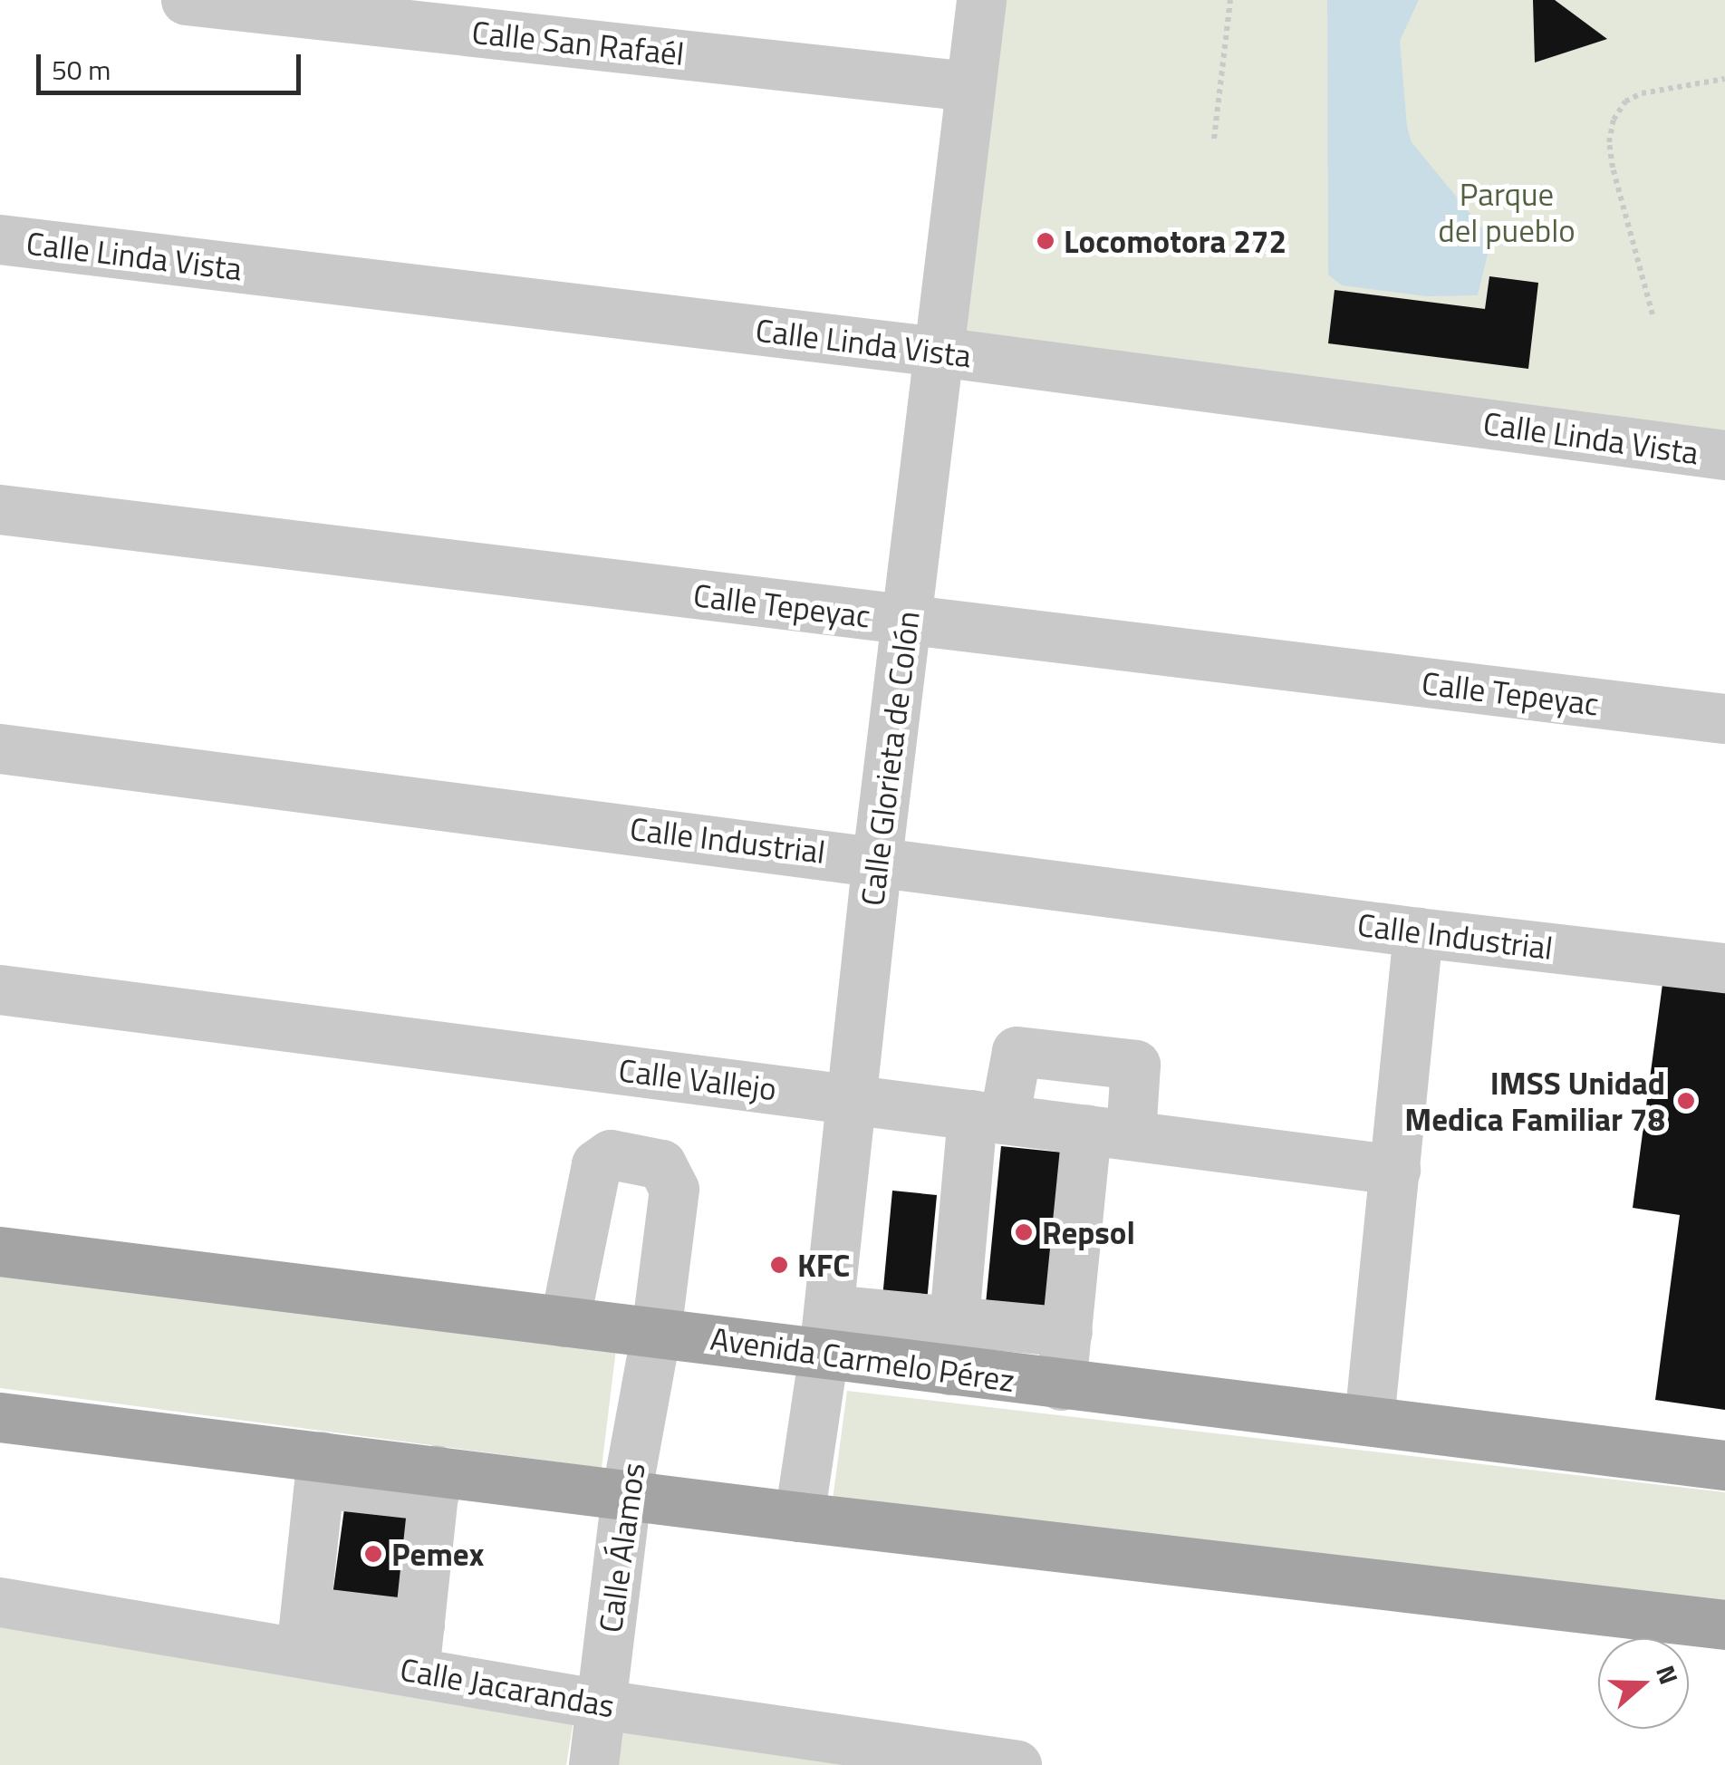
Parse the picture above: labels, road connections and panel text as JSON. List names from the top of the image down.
{
  "streets": {
    "main road": ["Avenida Carmelo Pérez"],
    "street": [
      "Calle San Rafaél",
      "Calle Linda Vista",
      "Calle Tepeyac",
      "Calle Glorieta de Colón",
      "Calle Industrial",
      "Calle Vallejo",
      "Calle Álamos",
      "Calle Jacarandas"
    ]
  },
  "crossings": [
    ["Calle San Rafaél", "Calle Glorieta de Colón"],
    ["Calle Linda Vista", "Calle Glorieta de Colón"],
    ["Calle Tepeyac", "Calle Glorieta de Colón"],
    ["Calle Glorieta de Colón", "Calle Industrial"],
    ["Calle Glorieta de Colón", "Calle Vallejo"],
    ["Calle Glorieta de Colón", "Avenida Carmelo Pérez"],
    ["Avenida Carmelo Pérez", "Calle Álamos"],
    ["Calle Álamos", "Calle Jacarandas"]
  ],
  "parks": ["Parque del pueblo"],
  "places": [
    "Locomotora 272",
    "IMSS Unidad Medica Familiar 78",
    "Repsol",
    "KFC",
    "Pemex"
  ],
  "scale_bar": "50 m",
  "north": "right"
}
